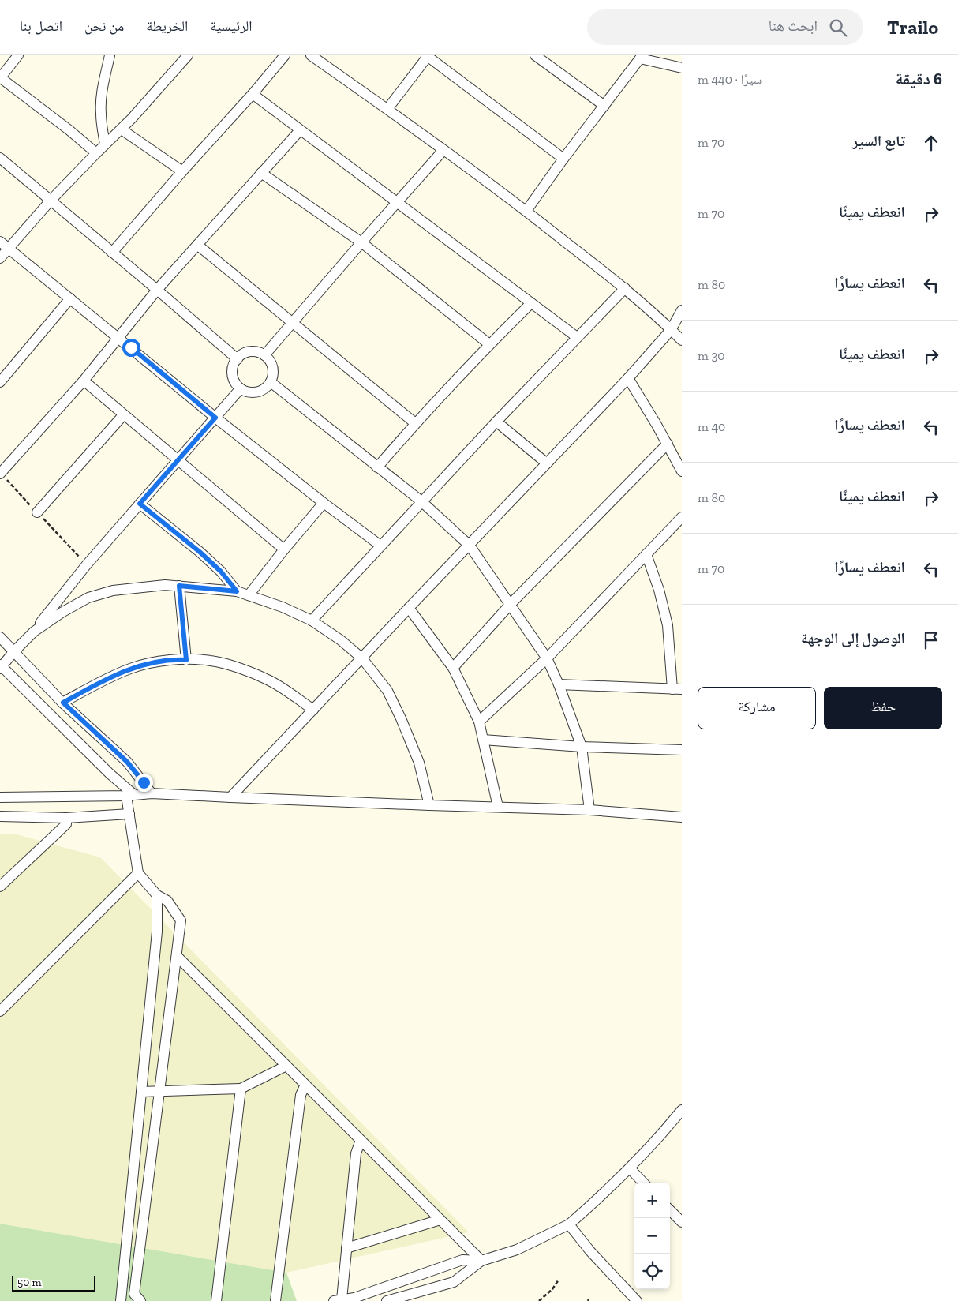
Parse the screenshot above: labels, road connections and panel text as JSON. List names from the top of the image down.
{
  "scale_bar": "50 m",
  "page": {
    "header": "Trailo",
    "search": "ابحث هنا",
    "nav": [
      "الرئيسية",
      "الخريطة",
      "من نحن",
      "اتصل بنا"
    ],
    "heading": ["6 دقيقة", "سيرًا · 440 m"],
    "list": [
      ["تابع السير", "70 m"],
      ["انعطف يمينًا", "70 m"],
      ["انعطف يسارًا", "80 m"],
      ["انعطف يمينًا", "30 m"],
      ["انعطف يسارًا", "40 m"],
      ["انعطف يمينًا", "80 m"],
      ["انعطف يسارًا", "70 m"],
      "الوصول إلى الوجهة"
    ],
    "buttons": ["حفظ", "مشاركة"],
    "map_buttons": ["+", "−"],
    "scale": "50 m"
  }
}
